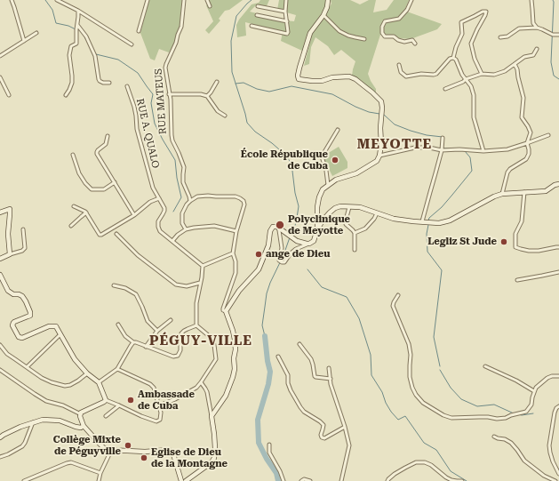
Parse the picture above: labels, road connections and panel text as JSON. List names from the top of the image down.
{
  "streets": {
    "street": ["RUE MATEUS", "RUE A. QUALO"]
  },
  "districts": ["MEYOTTE", "PÉGUY-VILLE"],
  "places": [
    "École République de Cuba",
    "Polyclinique de Meyotte",
    "Legliz St Jude",
    "ange de Dieu",
    "Ambassade de Cuba",
    "Collège Mixte de Péguyville",
    "Eglise de Dieu de la Montagne"
  ]
}
